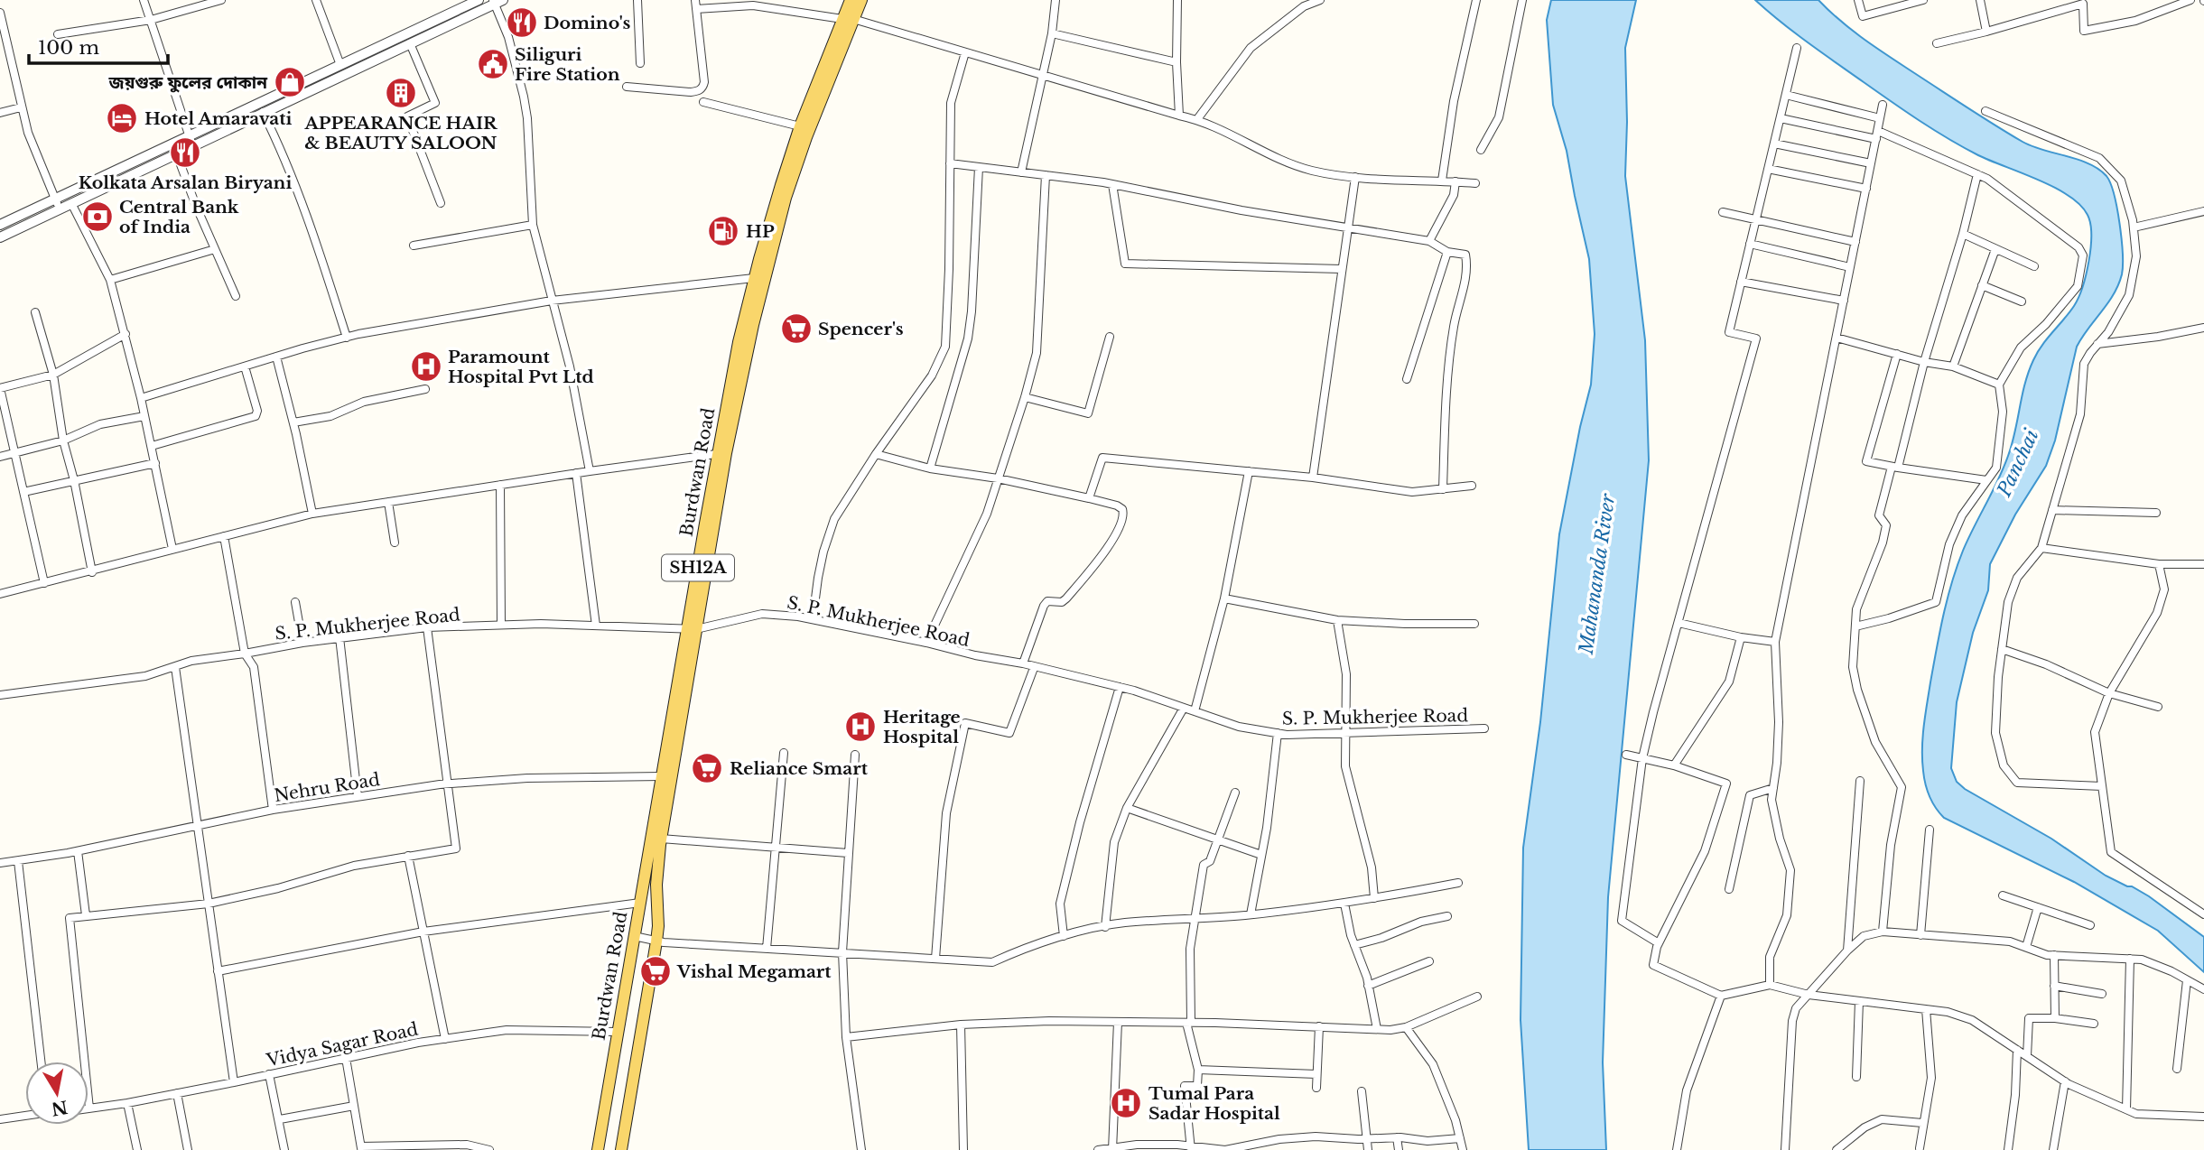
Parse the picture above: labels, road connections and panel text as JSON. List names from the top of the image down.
{
  "streets": {
    "main road": ["Burdwan Road", "SH12A"],
    "street": ["S. P. Mukherjee Road", "Nehru Road", "Vidya Sagar Road"]
  },
  "crossings": [
    ["Burdwan Road", "S. P. Mukherjee Road"],
    ["Burdwan Road", "Nehru Road"],
    ["Burdwan Road", "Vidya Sagar Road"]
  ],
  "water": ["Panchai", "Mahananda River"],
  "places": {
    "restaurant": ["Domino's", "Kolkata Arsalan Biryani"],
    "public building": ["Siliguri Fire Station"],
    "shop": ["জয়গুরু ফুলের দোকান"],
    "building": ["APPEARANCE HAIR & BEAUTY SALOON"],
    "hotel": ["Hotel Amaravati"],
    "bank": ["Central Bank of India"],
    "fuel station": ["HP"],
    "supermarket": ["Spencer's", "Reliance Smart", "Vishal Megamart"],
    "hospital": ["Paramount Hospital Pvt Ltd", "Heritage Hospital", "Tumal Para Sadar Hospital"]
  },
  "scale_bar": "100 m",
  "north": "bottom"
}
